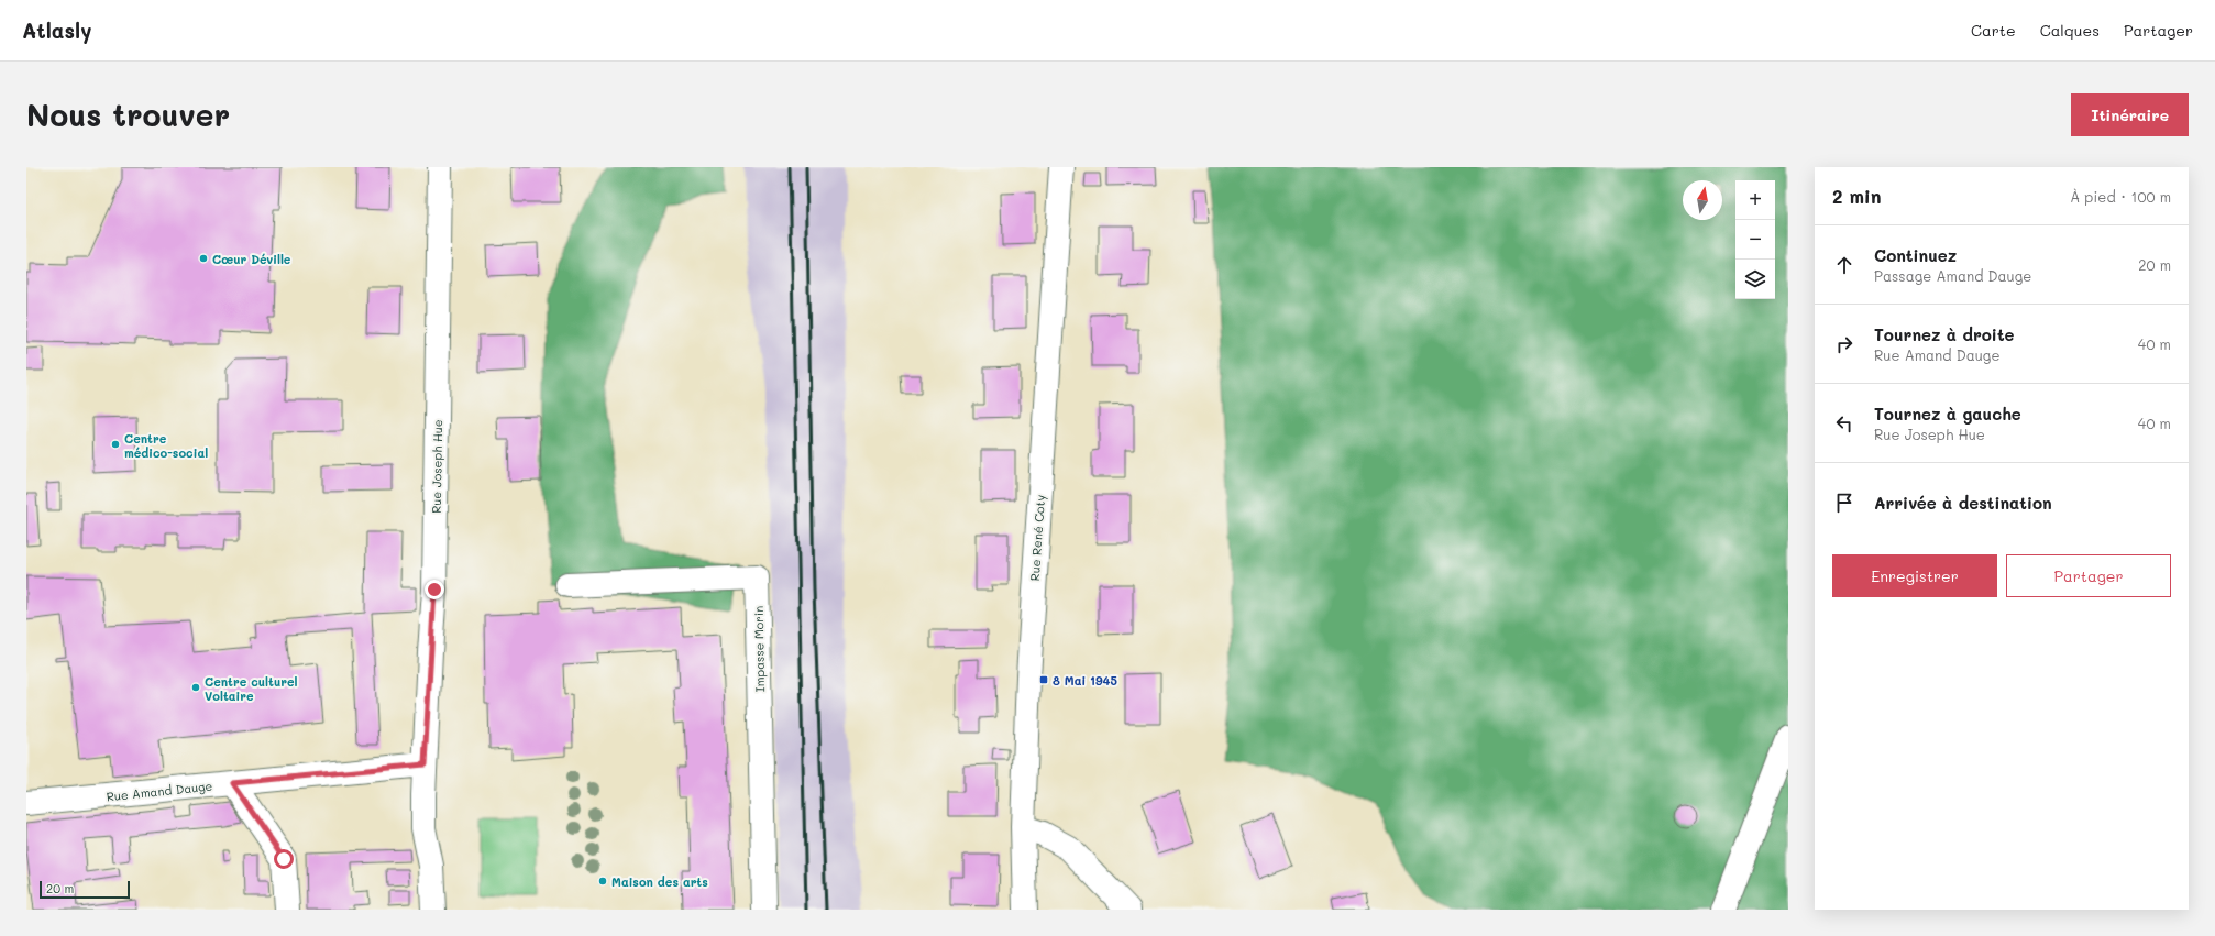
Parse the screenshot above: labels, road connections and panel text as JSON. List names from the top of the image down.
{
  "streets": {
    "street": [
      "Rue Joseph Hue",
      "Rue René Coty",
      "Impasse Morin",
      "Rue Amand Dauge"
    ]
  },
  "crossings": [
    ["Rue Joseph Hue", "Rue Amand Dauge"]
  ],
  "places": {
    "other": [
      "Cœur Déville",
      "Centre médico-social",
      "Centre culturel Voltaire",
      "Maison des arts"
    ],
    "transit": ["8 Mai 1945"]
  },
  "scale_bar": "20 m",
  "north": "top",
  "page": {
    "header": "Atlasly",
    "nav": ["Carte", "Calques", "Partager"],
    "buttons": [
      "Itinéraire",
      ["Enregistrer", "Partager"]
    ],
    "title": "Nous trouver",
    "heading": ["2 min", "À pied · 100 m"],
    "map_buttons": ["+", "−"],
    "list": [
      ["Continuez", "Passage Amand Dauge", "20 m"],
      ["Tournez à droite", "Rue Amand Dauge", "40 m"],
      ["Tournez à gauche", "Rue Joseph Hue", "40 m"],
      "Arrivée à destination"
    ],
    "scale": "20 m"
  }
}
